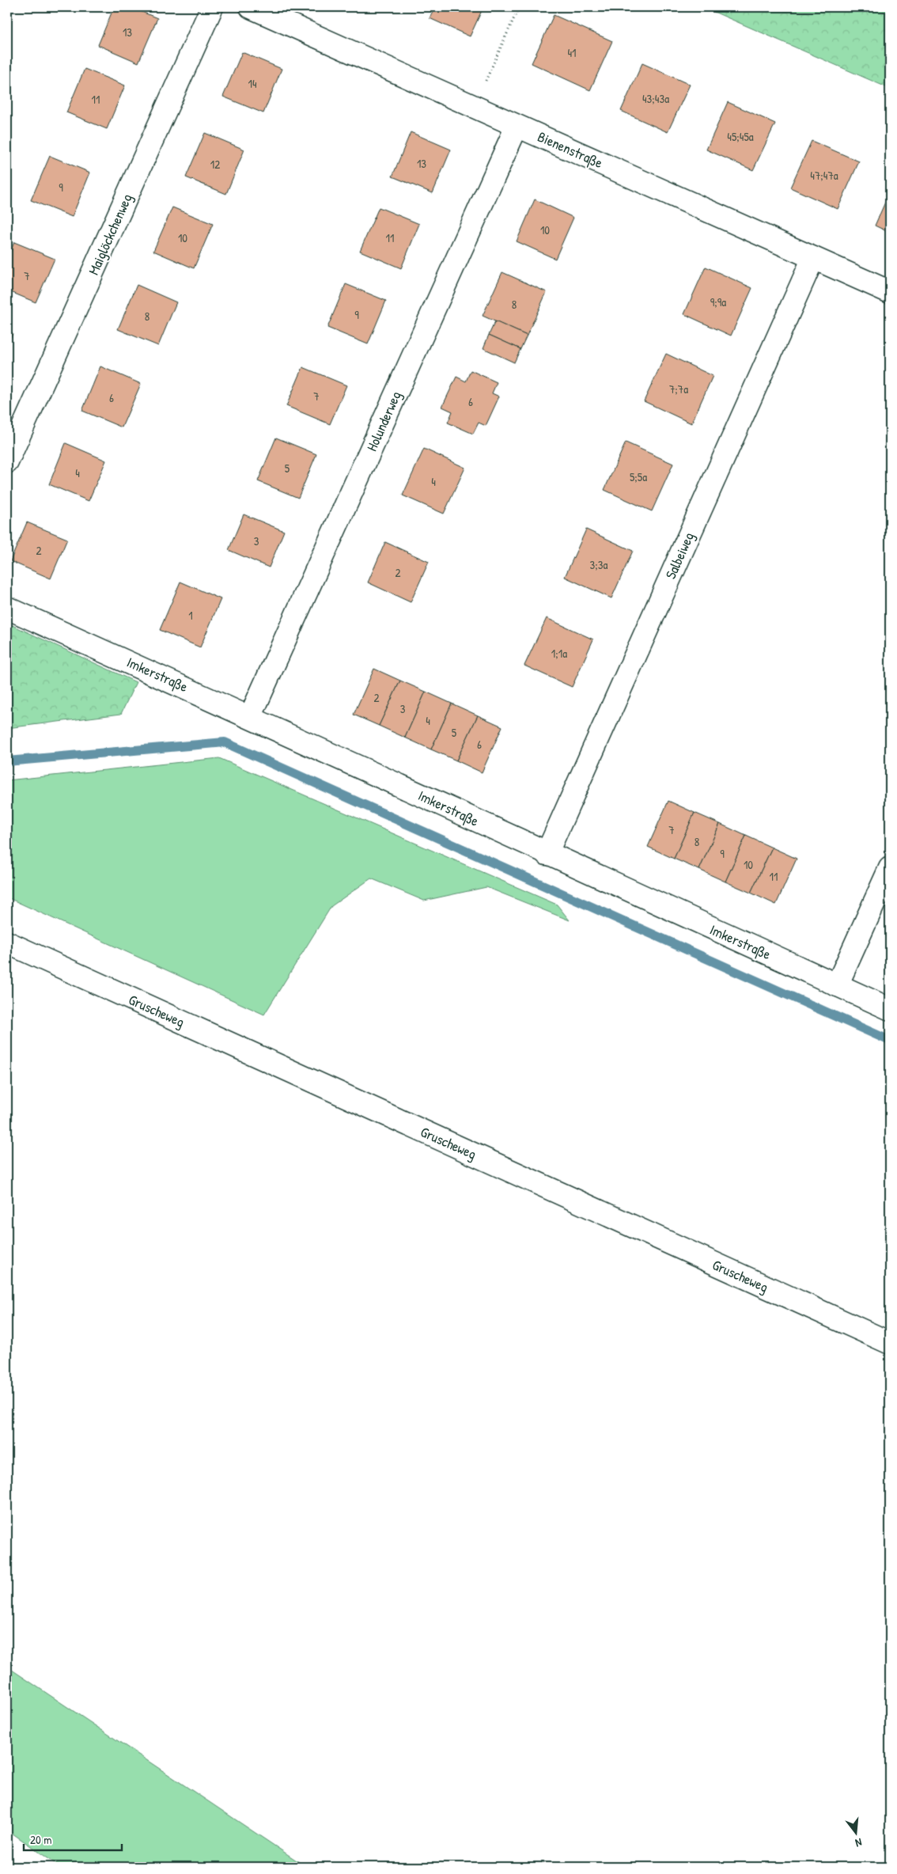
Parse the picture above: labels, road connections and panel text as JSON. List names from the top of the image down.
{
  "streets": {
    "street": [
      "Bienenstraße",
      "Maiglöckchenweg",
      "Holunderweg",
      "Salbeiweg",
      "Imkerstraße",
      "Gruscheweg"
    ]
  },
  "crossings": [
    ["Bienenstraße", "Holunderweg"],
    ["Bienenstraße", "Salbeiweg"],
    ["Holunderweg", "Imkerstraße"],
    ["Salbeiweg", "Imkerstraße"]
  ],
  "house_numbers": [
    "13",
    "41",
    "14",
    "43;43a",
    "11",
    "45;45a",
    "13",
    "12",
    "47;47a",
    "9",
    "10",
    "10",
    "11",
    "7",
    "9;9a",
    "8",
    "9",
    "8",
    "7;7a",
    "7",
    "6",
    "6",
    "5",
    "4",
    "5;5a",
    "4",
    "3",
    "2",
    "3;3a",
    "2",
    "1",
    "1;1a",
    "2",
    "3",
    "4",
    "5",
    "6",
    "7",
    "8",
    "9",
    "10",
    "11"
  ],
  "scale_bar": "20 m",
  "north": "bottom"
}
